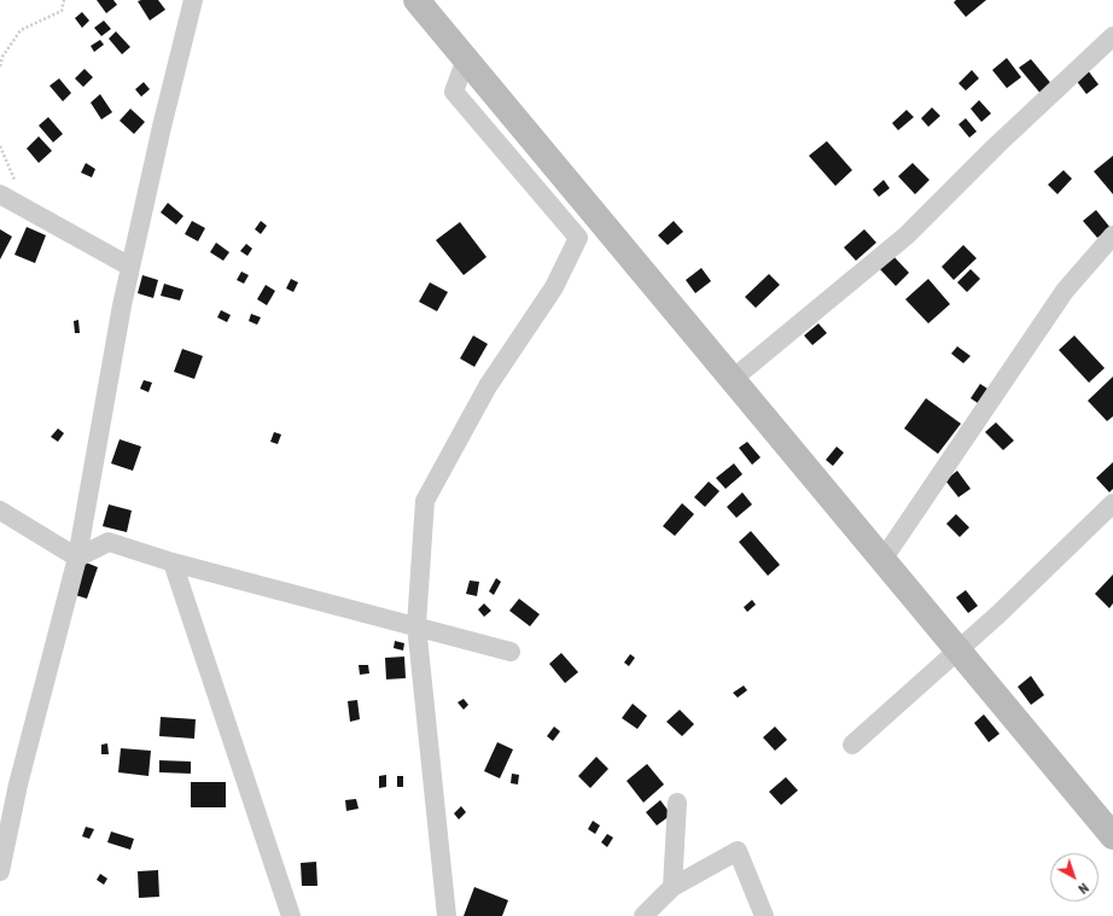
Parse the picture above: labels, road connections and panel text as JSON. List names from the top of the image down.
{
  "north": "bottom right"
}
